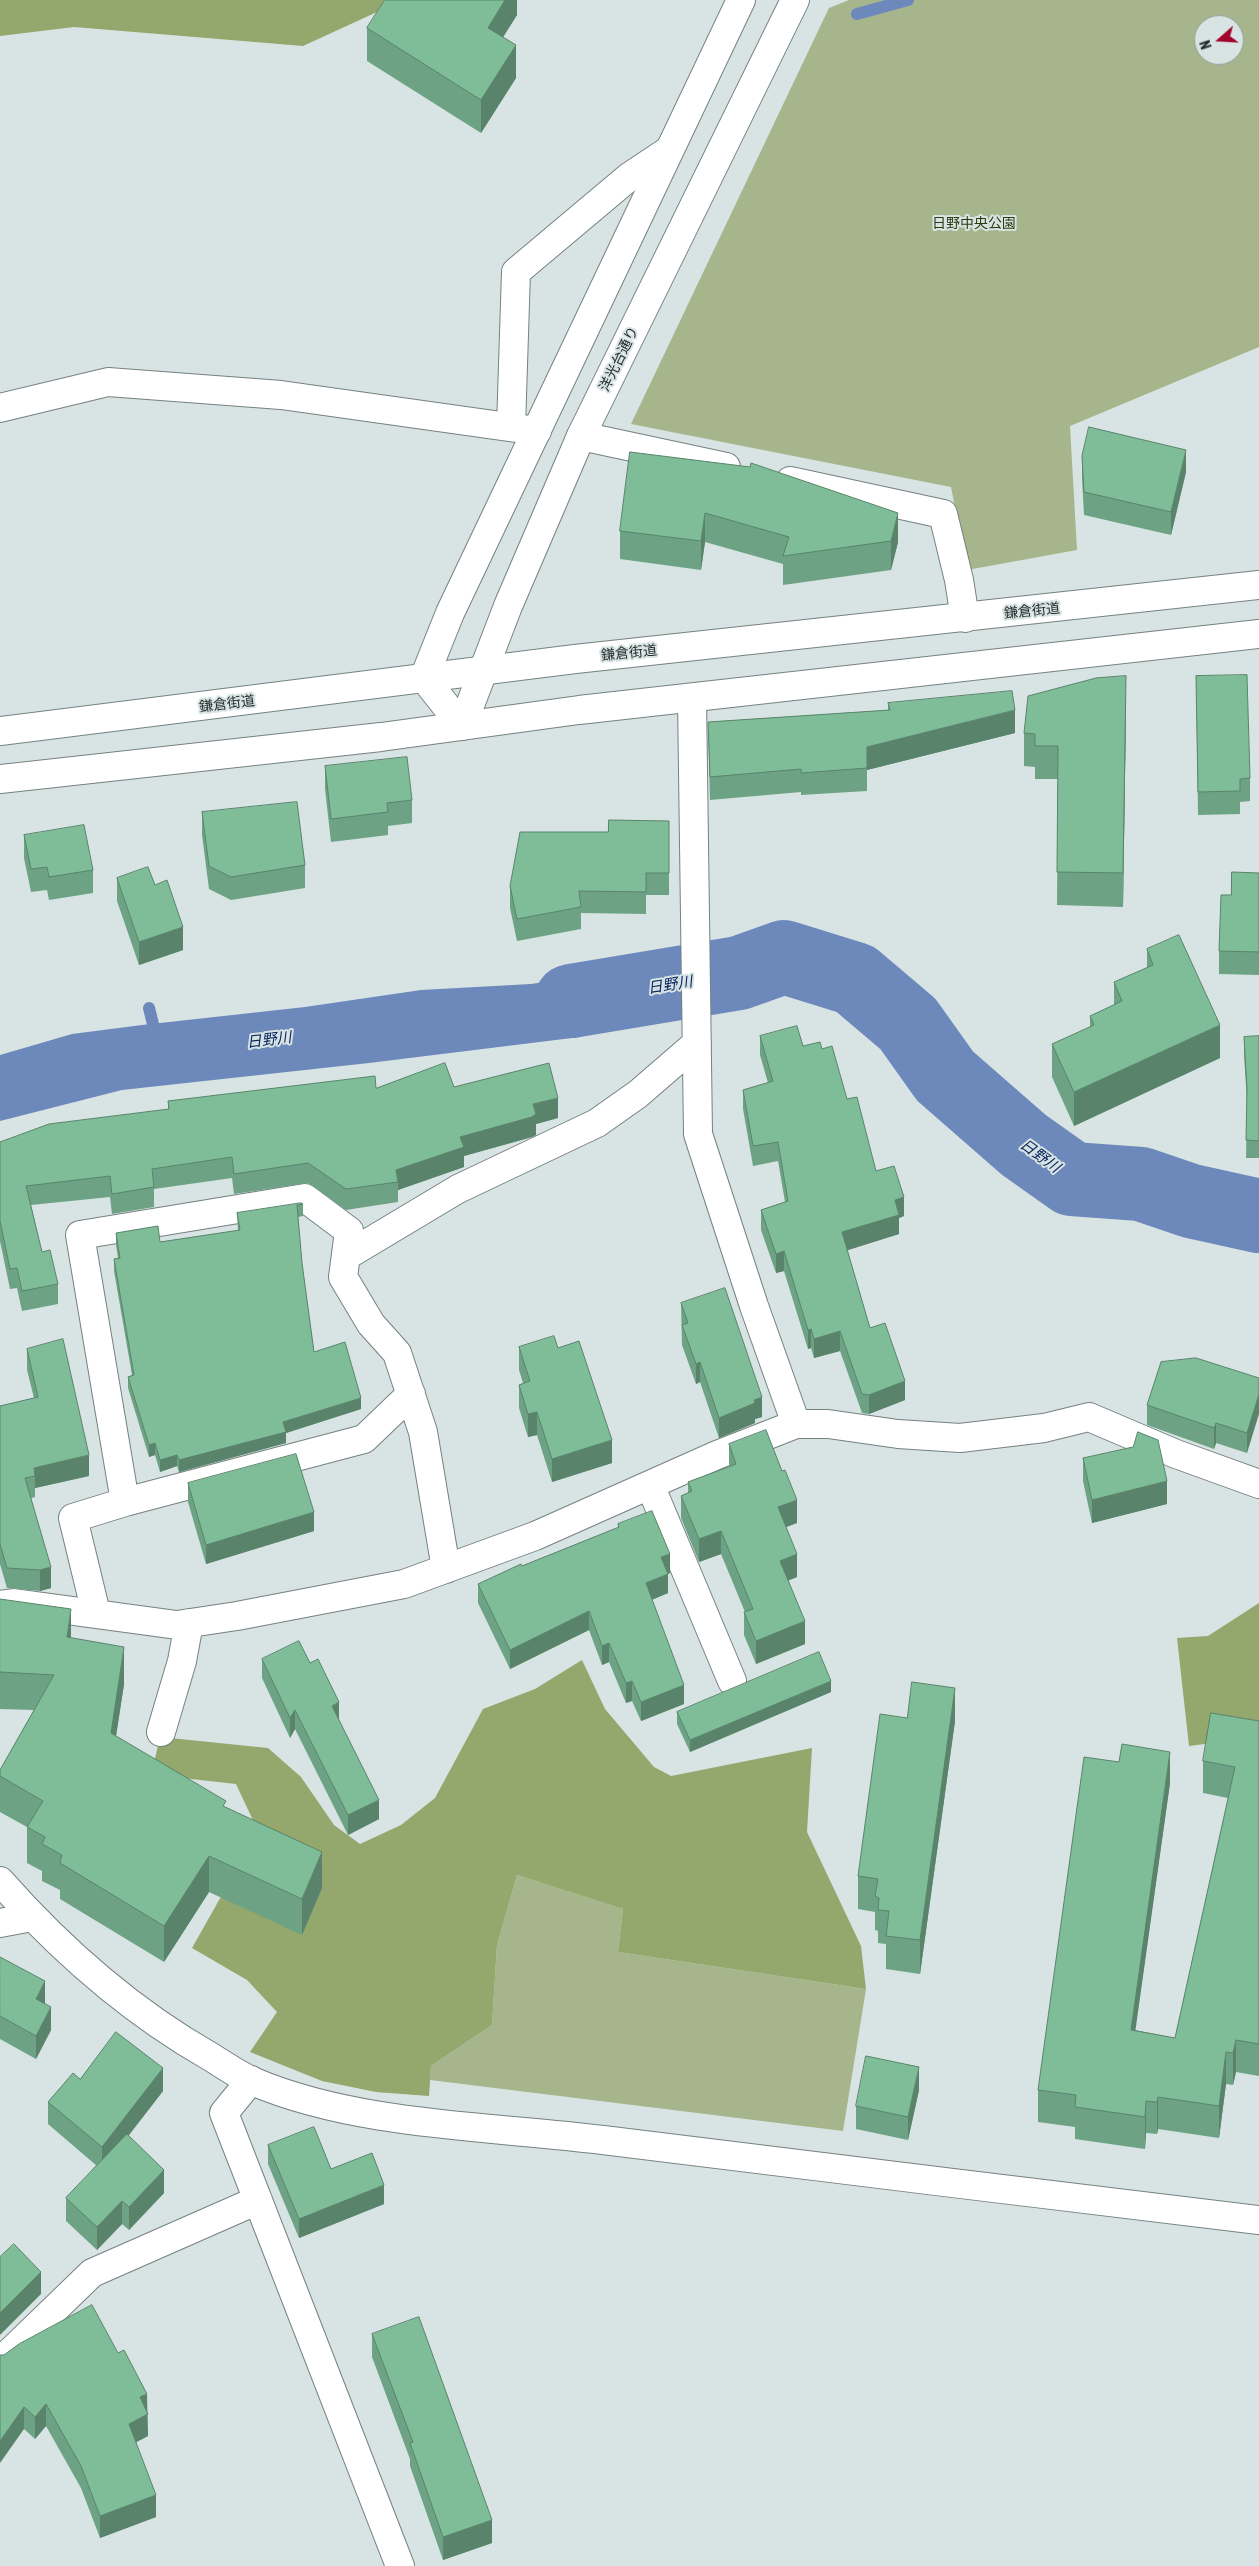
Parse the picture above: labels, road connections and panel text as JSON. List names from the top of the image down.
{
  "streets": {
    "street": ["洋光台通り", "鎌倉街道"]
  },
  "crossings": [
    ["洋光台通り", "鎌倉街道"]
  ],
  "water": ["日野川"],
  "parks": ["日野中央公園"],
  "north": "left"
}
